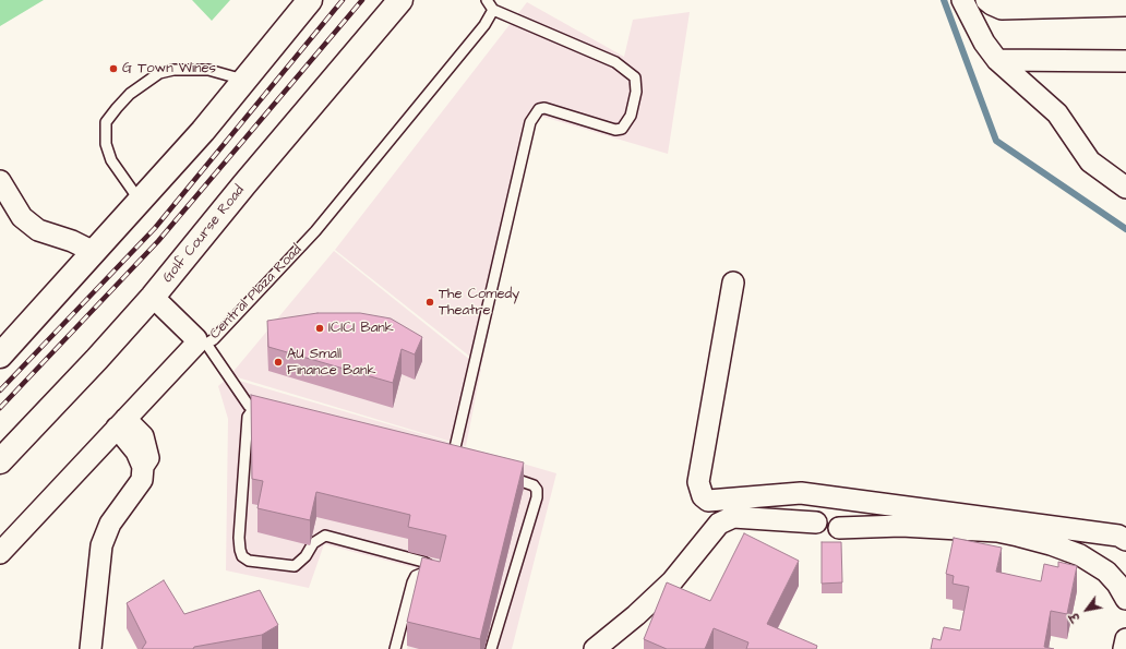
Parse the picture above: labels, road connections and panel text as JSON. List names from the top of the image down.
{
  "streets": {
    "main road": ["Golf Course Road"],
    "street": ["Central Plaza Road"]
  },
  "places": [
    "G Town Wines",
    "The Comedy Theatre",
    "ICICI Bank",
    "AU Small Finance Bank"
  ],
  "north": "bottom left"
}
